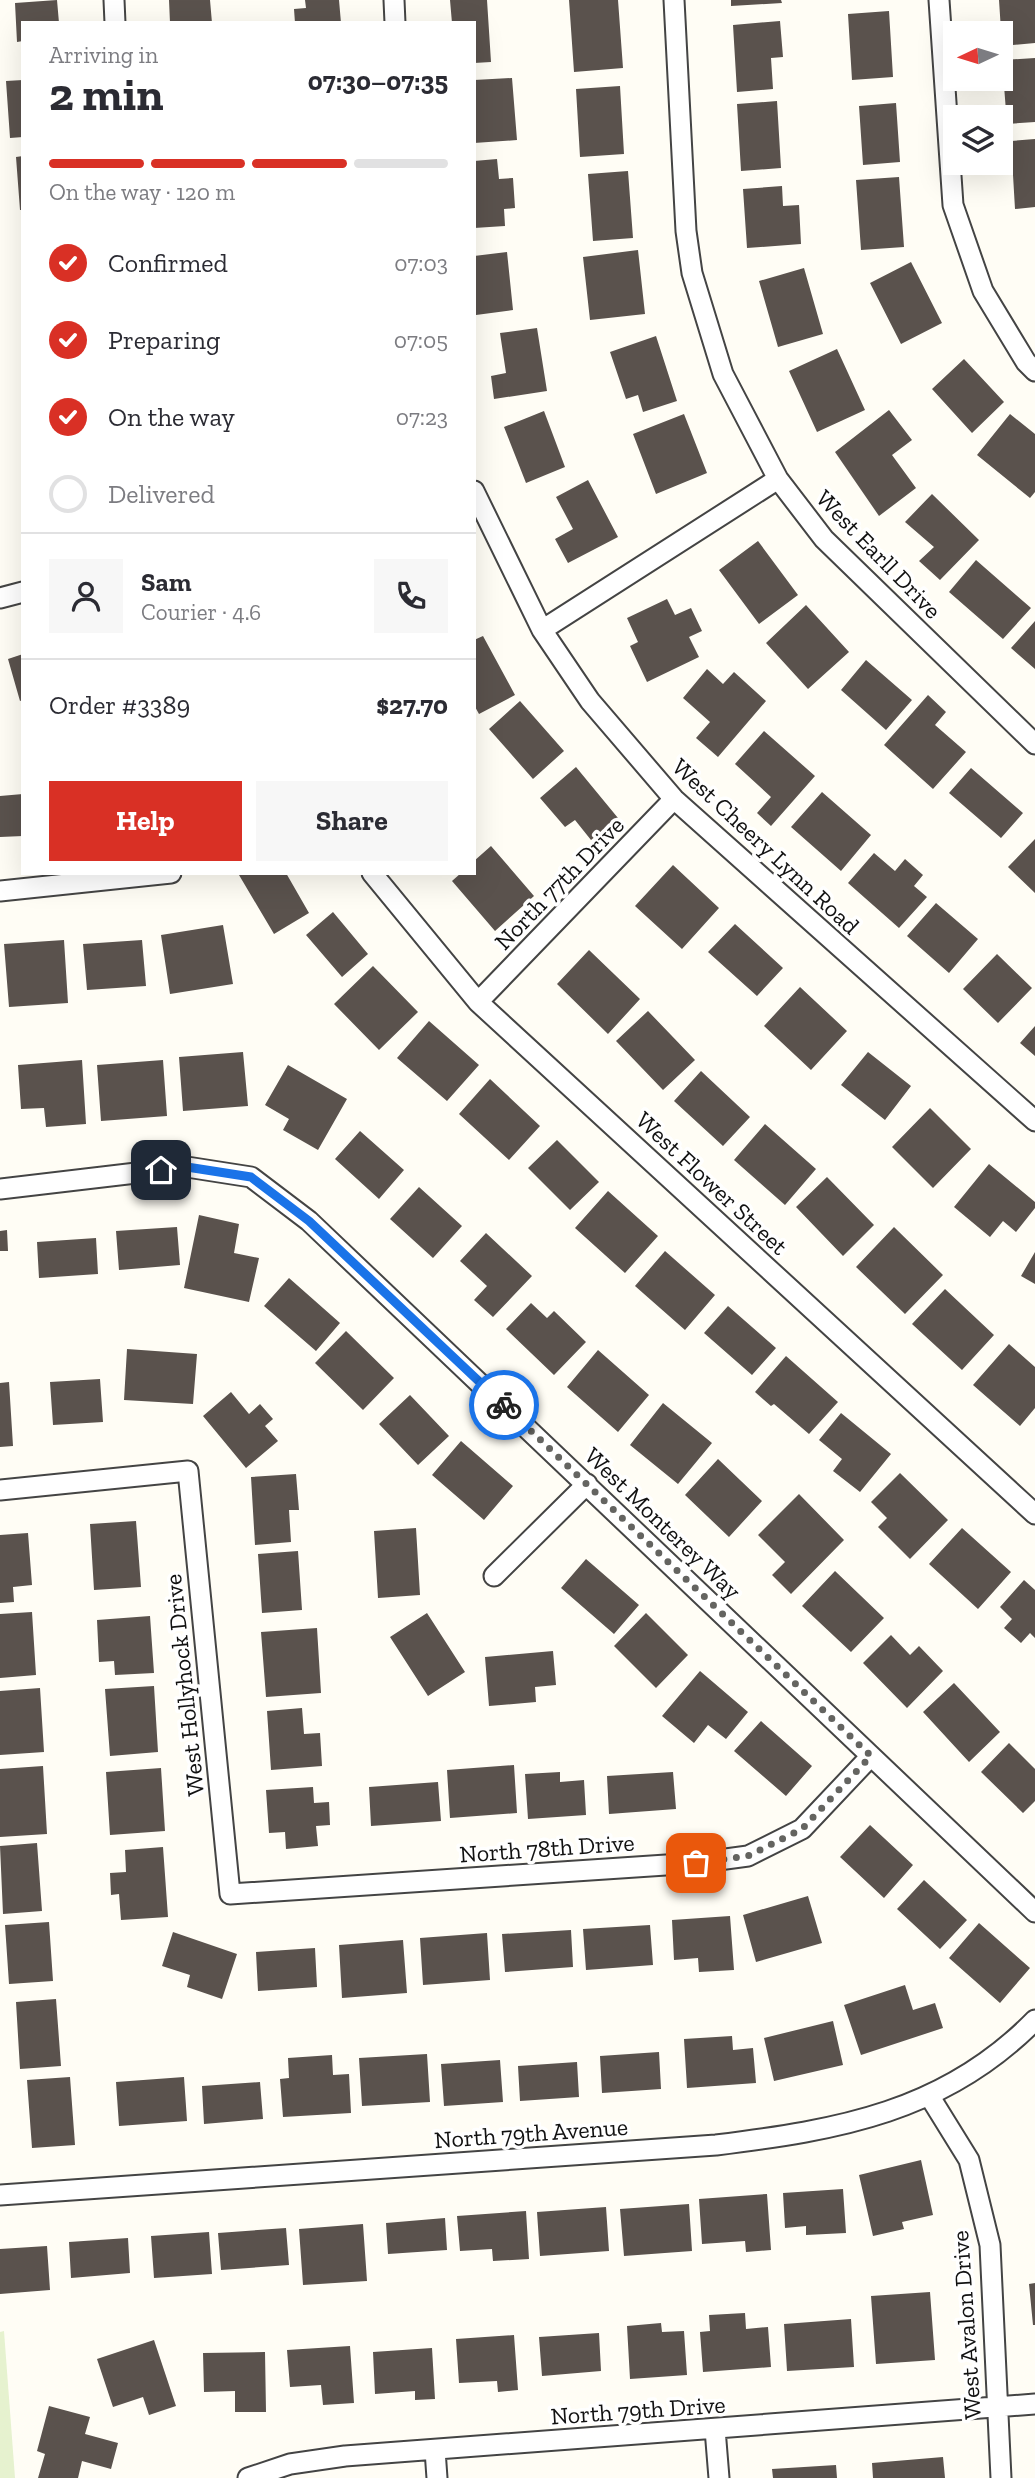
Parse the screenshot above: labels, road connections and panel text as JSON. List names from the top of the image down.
{
  "streets": {
    "street": [
      "West Earll Drive",
      "West Cheery Lynn Road",
      "North 77th Drive",
      "West Flower Street",
      "West Monterey Way",
      "West Hollyhock Drive",
      "North 78th Drive",
      "North 79th Avenue",
      "West Avalon Drive",
      "North 79th Drive"
    ]
  },
  "crossings": [
    ["West Cheery Lynn Road", "North 77th Drive"],
    ["North 77th Drive", "West Flower Street"],
    ["West Monterey Way", "North 78th Drive"],
    ["West Hollyhock Drive", "North 78th Drive"],
    ["North 79th Avenue", "West Avalon Drive"],
    ["West Avalon Drive", "North 79th Drive"]
  ],
  "north": "left",
  "page": {
    "heading": ["2 min", "Arriving in", "07:30–07:35"],
    "panel": [
      "Sam",
      "Courier · 4.6",
      "Order #3389",
      "$27.70"
    ],
    "bar": "On the way · 120 m",
    "list": [
      ["Confirmed", "07:03"],
      ["Preparing", "07:05"],
      ["On the way", "07:23"],
      "Delivered"
    ],
    "buttons": ["Help", "Share"]
  }
}
